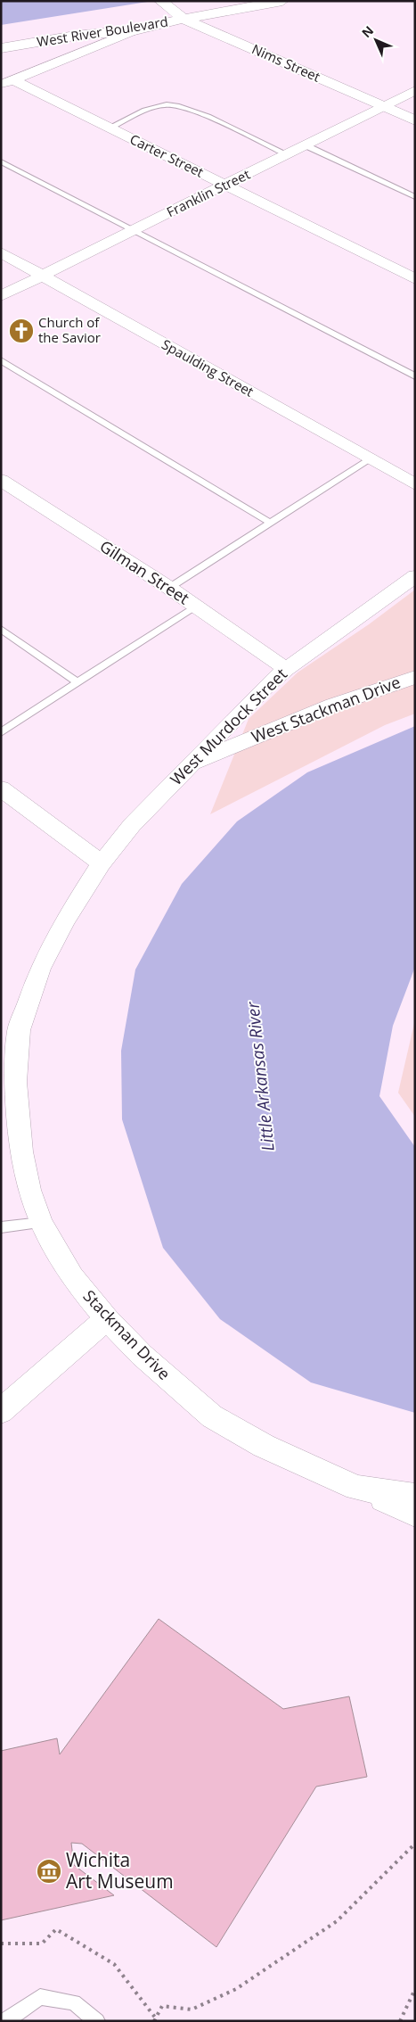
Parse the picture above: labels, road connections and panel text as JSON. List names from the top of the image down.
{
  "streets": {
    "street": [
      "West River Boulevard",
      "Nims Street",
      "Carter Street",
      "Franklin Street",
      "Spaulding Street",
      "Gilman Street",
      "West Stackman Drive",
      "West Murdock Street",
      "Stackman Drive"
    ]
  },
  "crossings": [
    ["West River Boulevard", "Nims Street"],
    ["Nims Street", "Franklin Street"],
    ["Carter Street", "Franklin Street"],
    ["Franklin Street", "Spaulding Street"],
    ["Gilman Street", "West Murdock Street"],
    ["West Stackman Drive", "West Murdock Street"],
    ["West Murdock Street", "Stackman Drive"]
  ],
  "water": ["Little Arkansas River"],
  "places": {
    "church": ["Church of the Savior"],
    "museum": ["Wichita Art Museum"]
  },
  "north": "top left"
}
